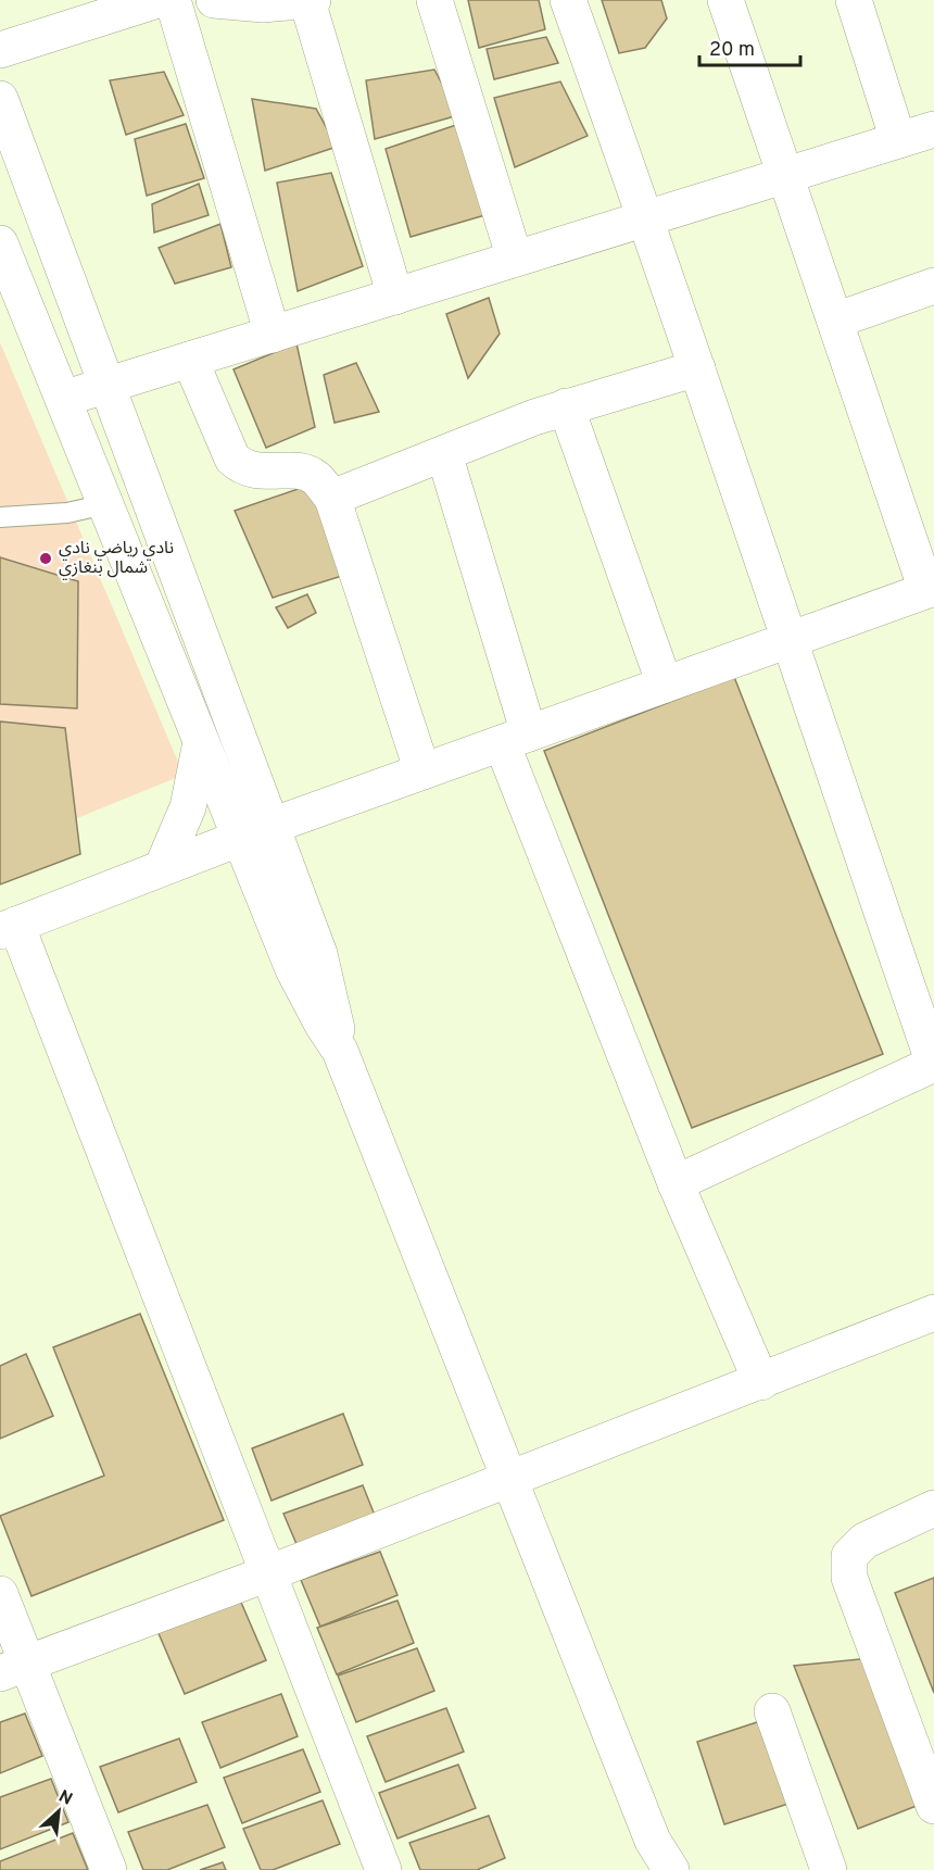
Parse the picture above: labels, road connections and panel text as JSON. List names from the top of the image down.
{
  "places": ["نادي رياضي نادي شمال بنغازي"],
  "scale_bar": "20 m",
  "north": "top right"
}
